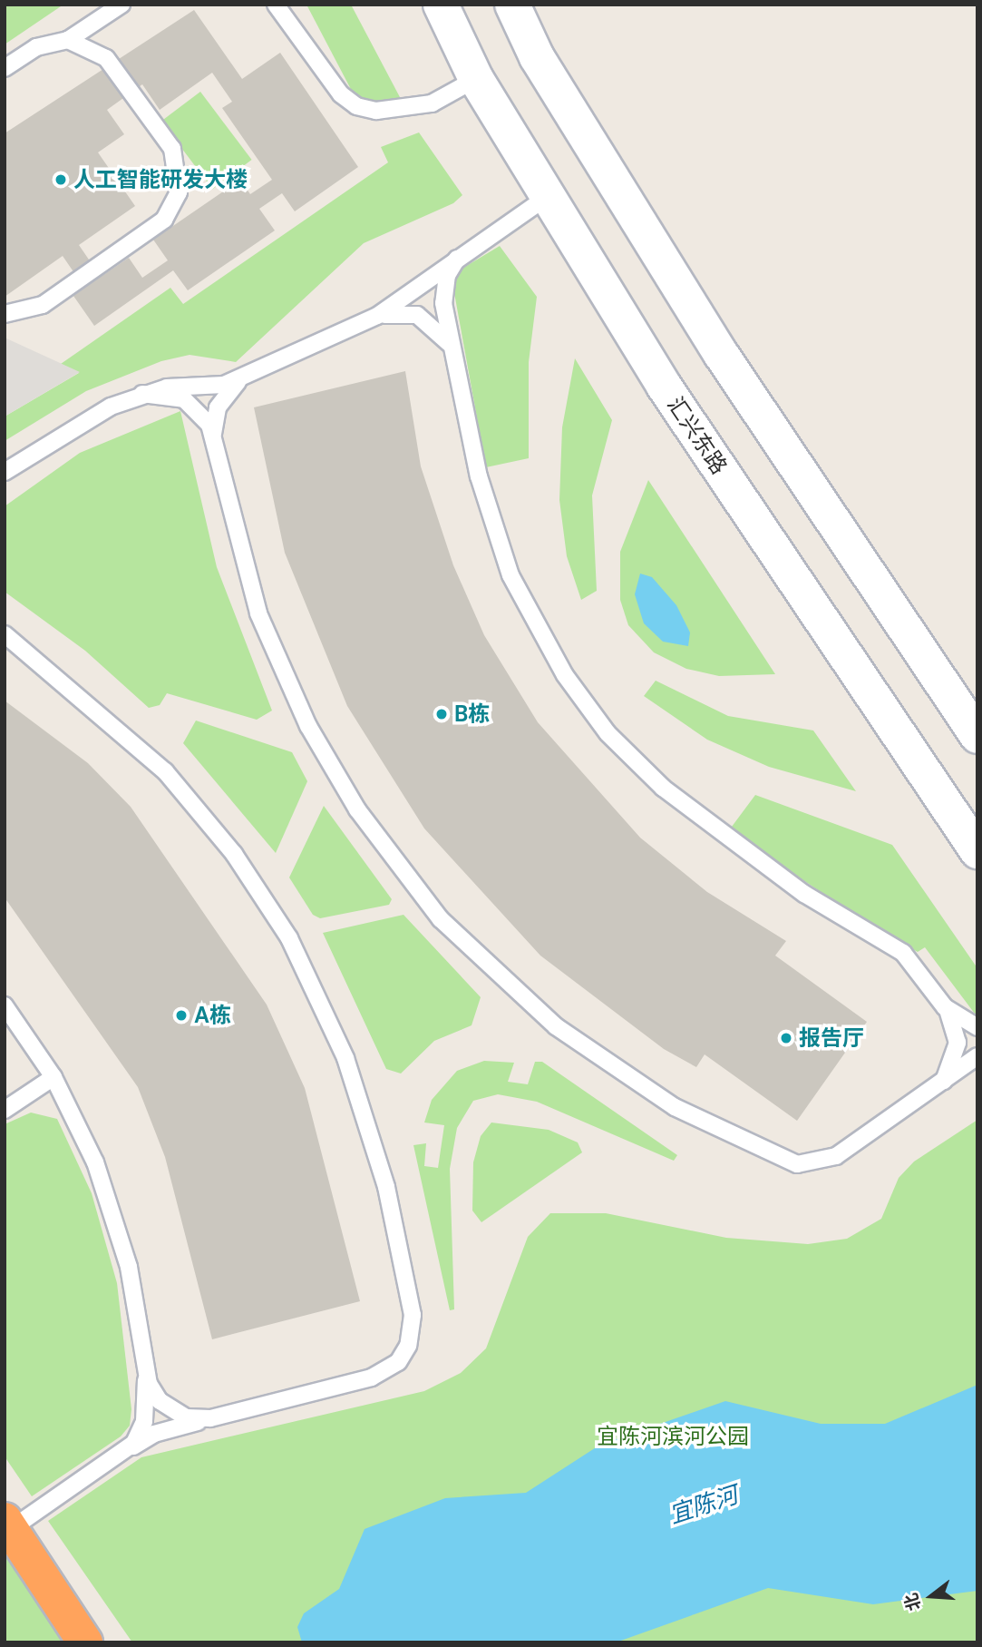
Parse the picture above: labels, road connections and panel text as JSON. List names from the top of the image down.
{
  "streets": {
    "main road": ["汇兴东路"]
  },
  "water": ["宜陈河"],
  "parks": ["宜陈河滨河公园"],
  "places": [
    "人工智能研发大楼",
    "B栋",
    "A栋",
    "报告厅"
  ],
  "north": "left"
}
